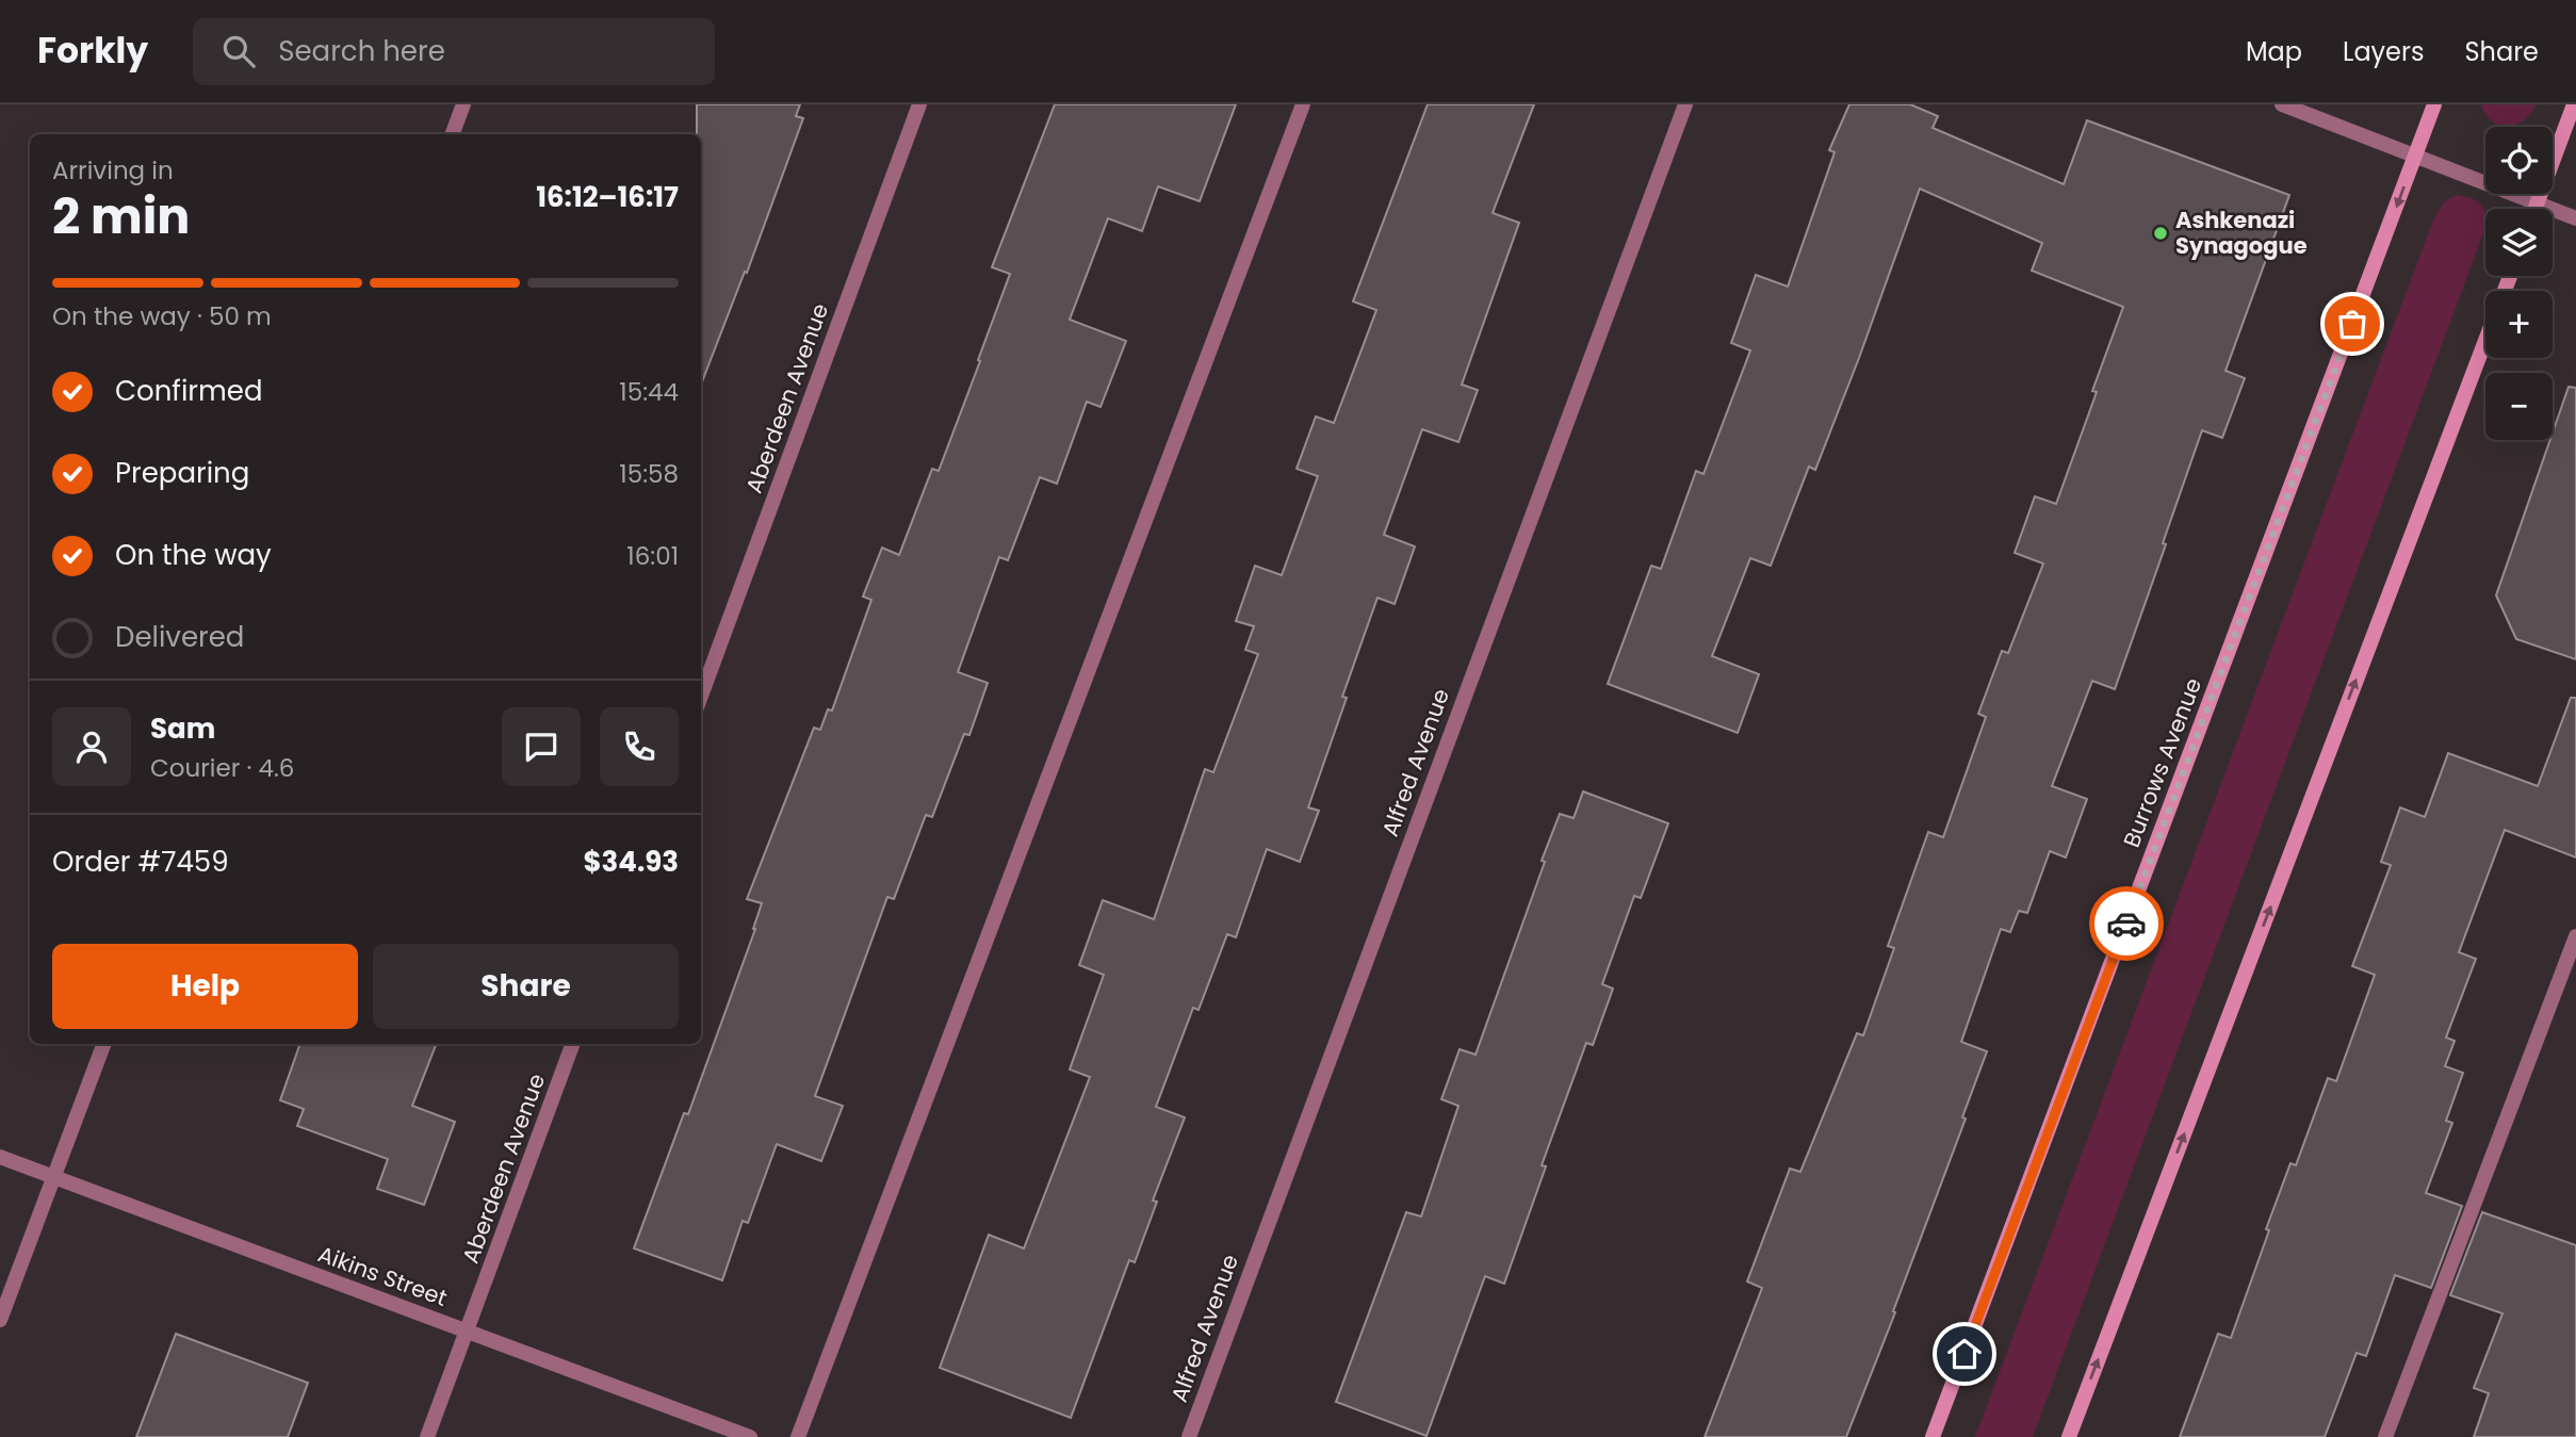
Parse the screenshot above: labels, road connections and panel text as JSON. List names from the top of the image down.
{
  "streets": {
    "street": [
      "Aberdeen Avenue",
      "Alfred Avenue",
      "Burrows Avenue",
      "Aikins Street"
    ]
  },
  "crossings": [
    ["Aberdeen Avenue", "Aikins Street"]
  ],
  "places": ["Ashkenazi Synagogue"],
  "page": {
    "header": "Forkly",
    "search": "Search here",
    "nav": ["Map", "Layers", "Share"],
    "map_buttons": ["+", "−"],
    "heading": ["2 min", "Arriving in", "16:12–16:17"],
    "panel": [
      "Sam",
      "Courier · 4.6",
      "Order #7459",
      "$34.93"
    ],
    "bar": "On the way · 50 m",
    "list": [
      ["Confirmed", "15:44"],
      ["Preparing", "15:58"],
      ["On the way", "16:01"],
      "Delivered"
    ],
    "buttons": ["Help", "Share"]
  }
}
